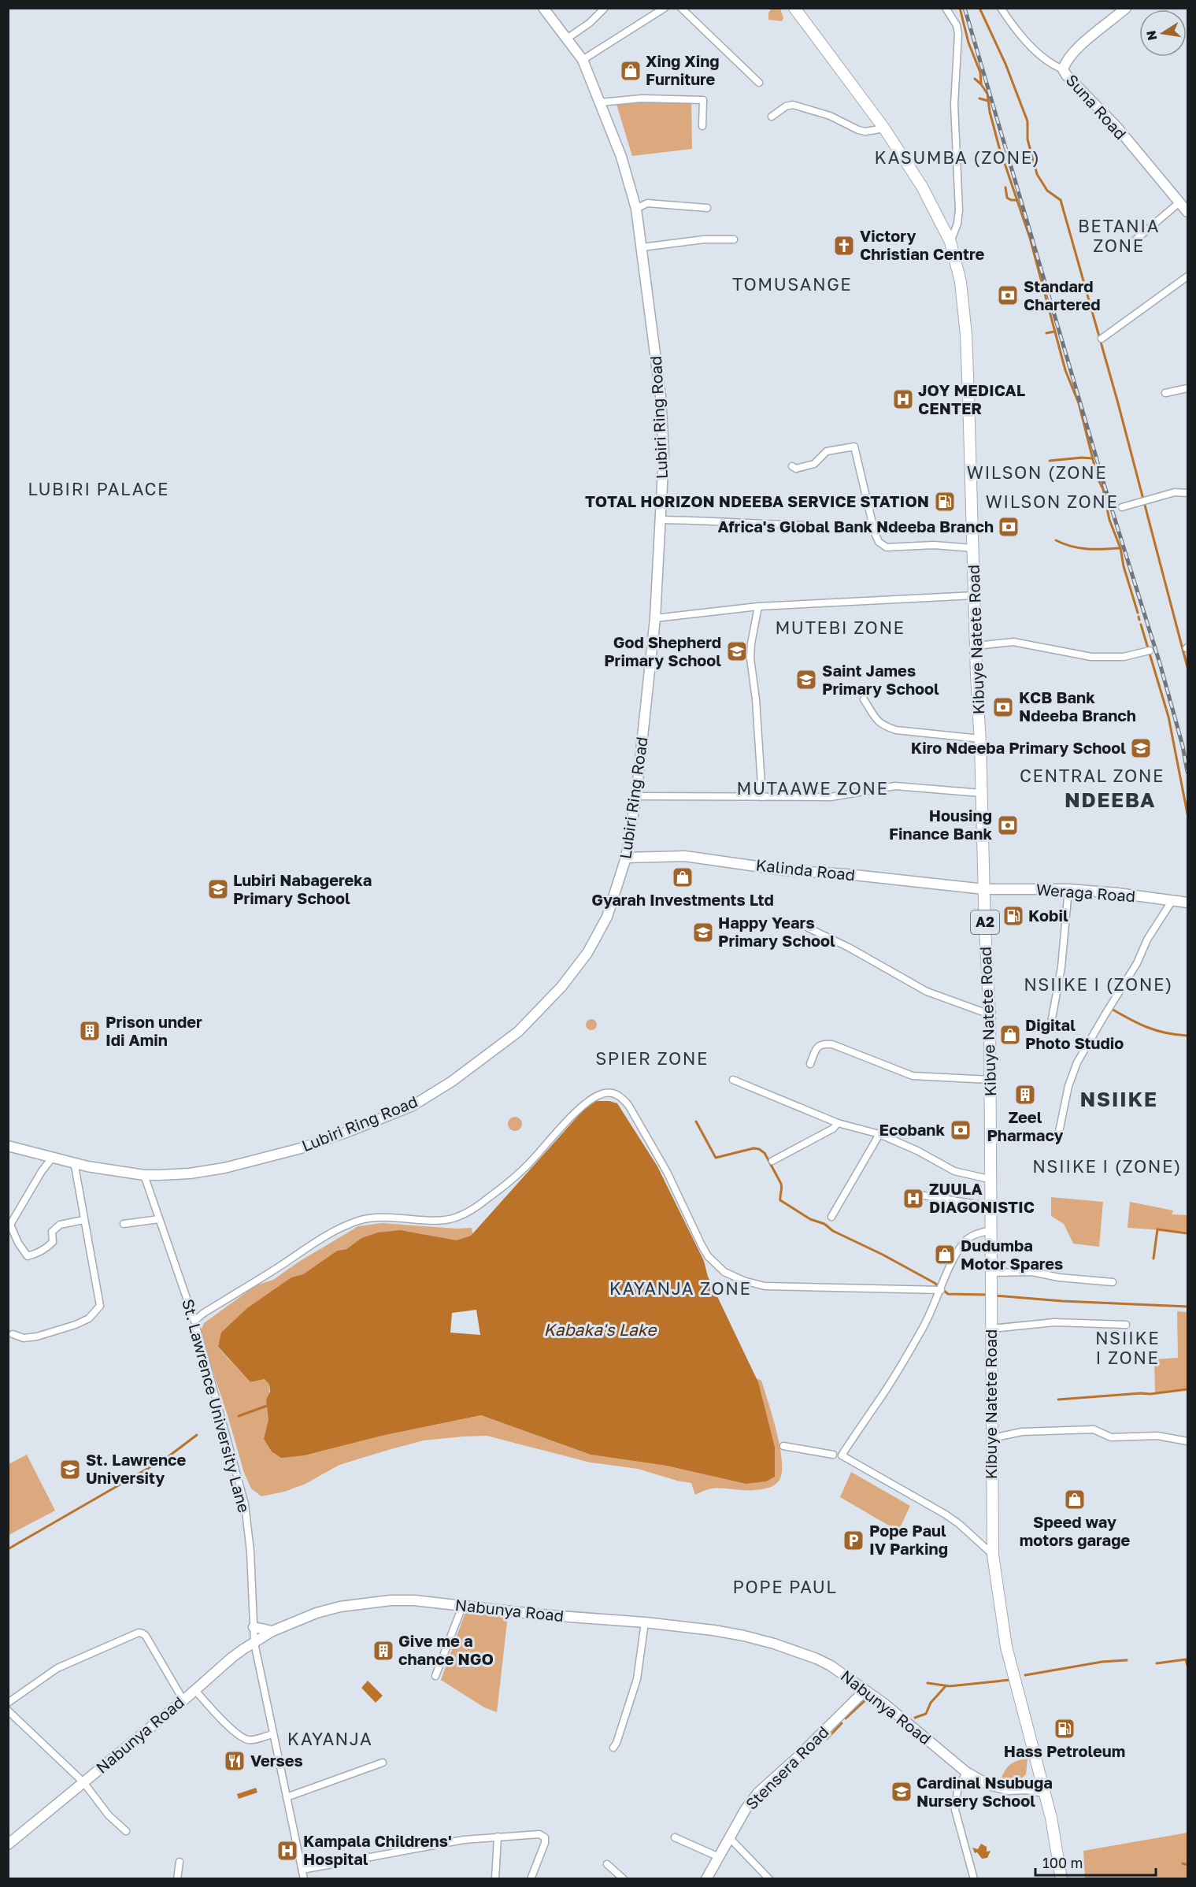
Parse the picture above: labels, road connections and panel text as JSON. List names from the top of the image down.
{
  "streets": {
    "main road": [
      "Suna Road",
      "Lubiri Ring Road",
      "Kibuye Natete Road",
      "Kalinda Road",
      "Weraga Road",
      "A2",
      "Nabunya Road",
      "Stensera Road"
    ],
    "street": ["St. Lawrence University Lane"]
  },
  "crossings": [
    ["Lubiri Ring Road", "Kalinda Road"],
    ["Lubiri Ring Road", "St. Lawrence University Lane"],
    ["Kibuye Natete Road", "Kalinda Road"],
    ["Kibuye Natete Road", "Weraga Road"],
    ["Kibuye Natete Road", "Nabunya Road"],
    ["Kalinda Road", "Weraga Road"],
    ["St. Lawrence University Lane", "Nabunya Road"],
    ["Nabunya Road", "Stensera Road"]
  ],
  "districts": [
    "KASUMBA (ZONE)",
    "BETANIA ZONE",
    "TOMUSANGE",
    "WILSON (ZONE",
    "LUBIRI PALACE",
    "WILSON ZONE",
    "MUTEBI ZONE",
    "CENTRAL ZONE",
    "MUTAAWE ZONE",
    "NDEEBA",
    "NSIIKE I (ZONE)",
    "SPIER ZONE",
    "NSIIKE",
    "NSIIKE I (ZONE)",
    "KAYANJA ZONE",
    "NSIIKE I ZONE",
    "POPE PAUL",
    "KAYANJA"
  ],
  "water": ["Kabaka's Lake"],
  "places": {
    "shop": [
      "Xing Xing Furniture",
      "Gyarah Investments Ltd",
      "Digital Photo Studio",
      "Dudumba Motor Spares",
      "Speed way motors garage"
    ],
    "church": ["Victory Christian Centre"],
    "bank": [
      "Standard Chartered",
      "Africa's Global Bank Ndeeba Branch",
      "KCB Bank Ndeeba Branch",
      "Housing Finance Bank",
      "Ecobank"
    ],
    "hospital": ["JOY MEDICAL CENTER", "ZUULA DIAGONISTIC", "Kampala Childrens' Hospital"],
    "fuel station": ["TOTAL HORIZON NDEEBA SERVICE STATION", "Kobil", "Hass Petroleum"],
    "school or university": [
      "God Shepherd Primary School",
      "Saint James Primary School",
      "Kiro Ndeeba Primary School",
      "Lubiri Nabagereka Primary School",
      "Happy Years Primary School",
      "St. Lawrence University",
      "Cardinal Nsubuga Nursery School"
    ],
    "building": ["Prison under Idi Amin", "Zeel Pharmacy", "Give me a chance NGO"],
    "parking": ["Pope Paul IV Parking"],
    "restaurant": ["Verses"]
  },
  "scale_bar": "100 m",
  "north": "left"
}
